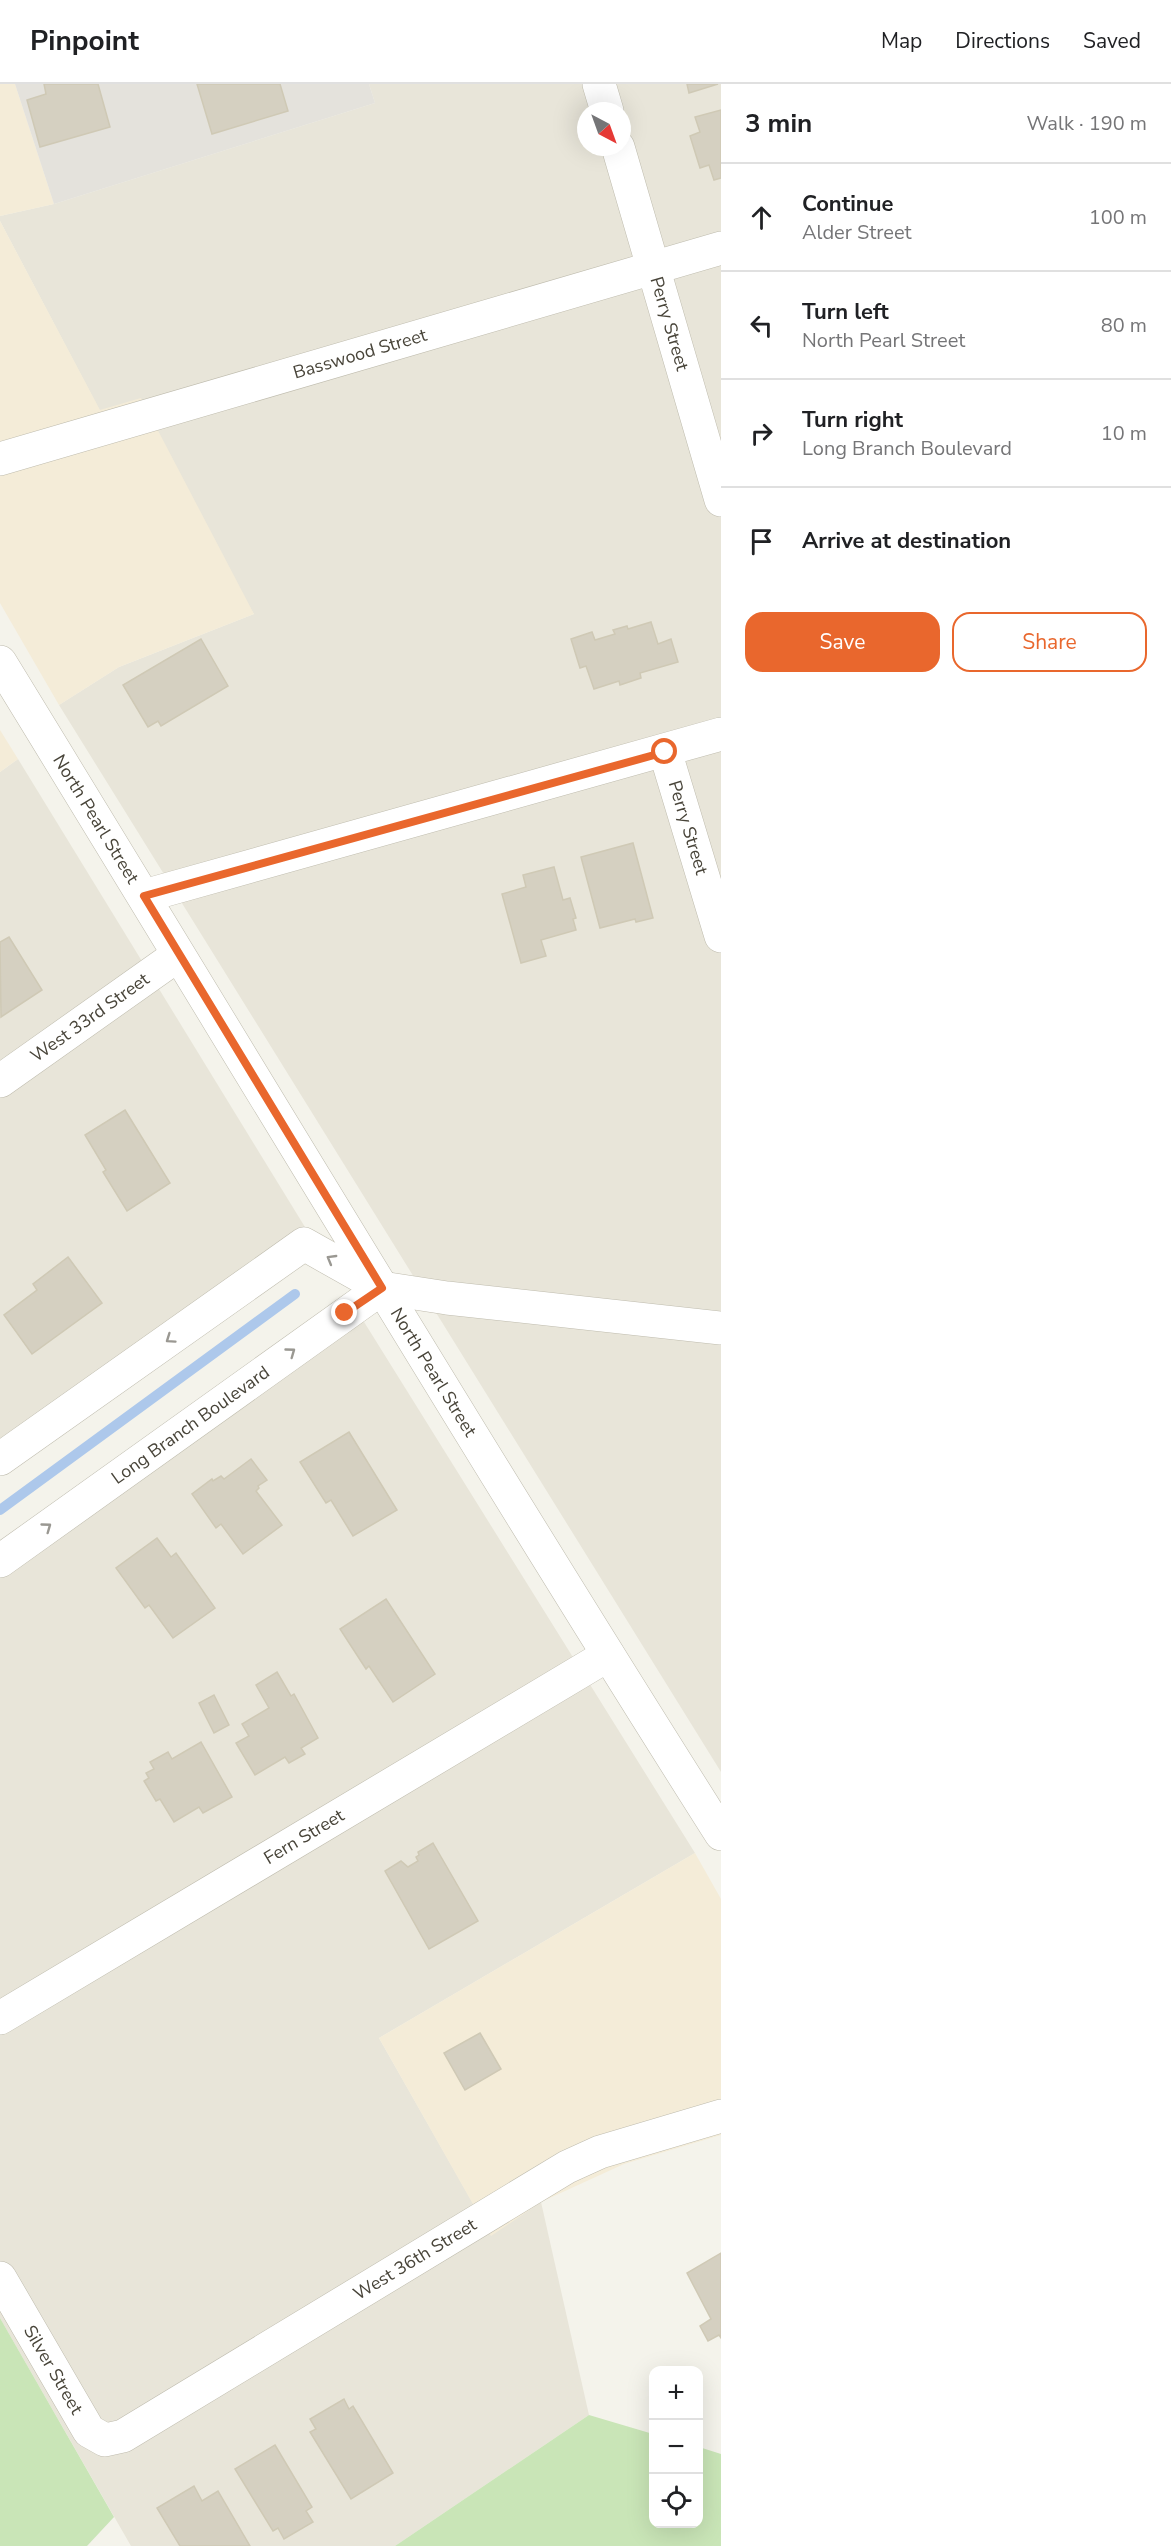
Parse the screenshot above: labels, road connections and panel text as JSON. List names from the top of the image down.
{
  "streets": {
    "street": [
      "Perry Street",
      "Basswood Street",
      "North Pearl Street",
      "West 33rd Street",
      "Long Branch Boulevard",
      "Fern Street",
      "West 36th Street",
      "Silver Street"
    ]
  },
  "crossings": [
    ["Perry Street", "Basswood Street"],
    ["North Pearl Street", "West 33rd Street"],
    ["North Pearl Street", "Long Branch Boulevard"],
    ["North Pearl Street", "Fern Street"],
    ["West 36th Street", "Silver Street"]
  ],
  "one_way": ["Long Branch Boulevard"],
  "north": "bottom right",
  "page": {
    "header": "Pinpoint",
    "nav": ["Map", "Directions", "Saved"],
    "heading": ["3 min", "Walk · 190 m"],
    "list": [
      ["Continue", "Alder Street", "100 m"],
      ["Turn left", "North Pearl Street", "80 m"],
      ["Turn right", "Long Branch Boulevard", "10 m"],
      "Arrive at destination"
    ],
    "buttons": ["Save", "Share"],
    "map_buttons": ["+", "−"]
  }
}
